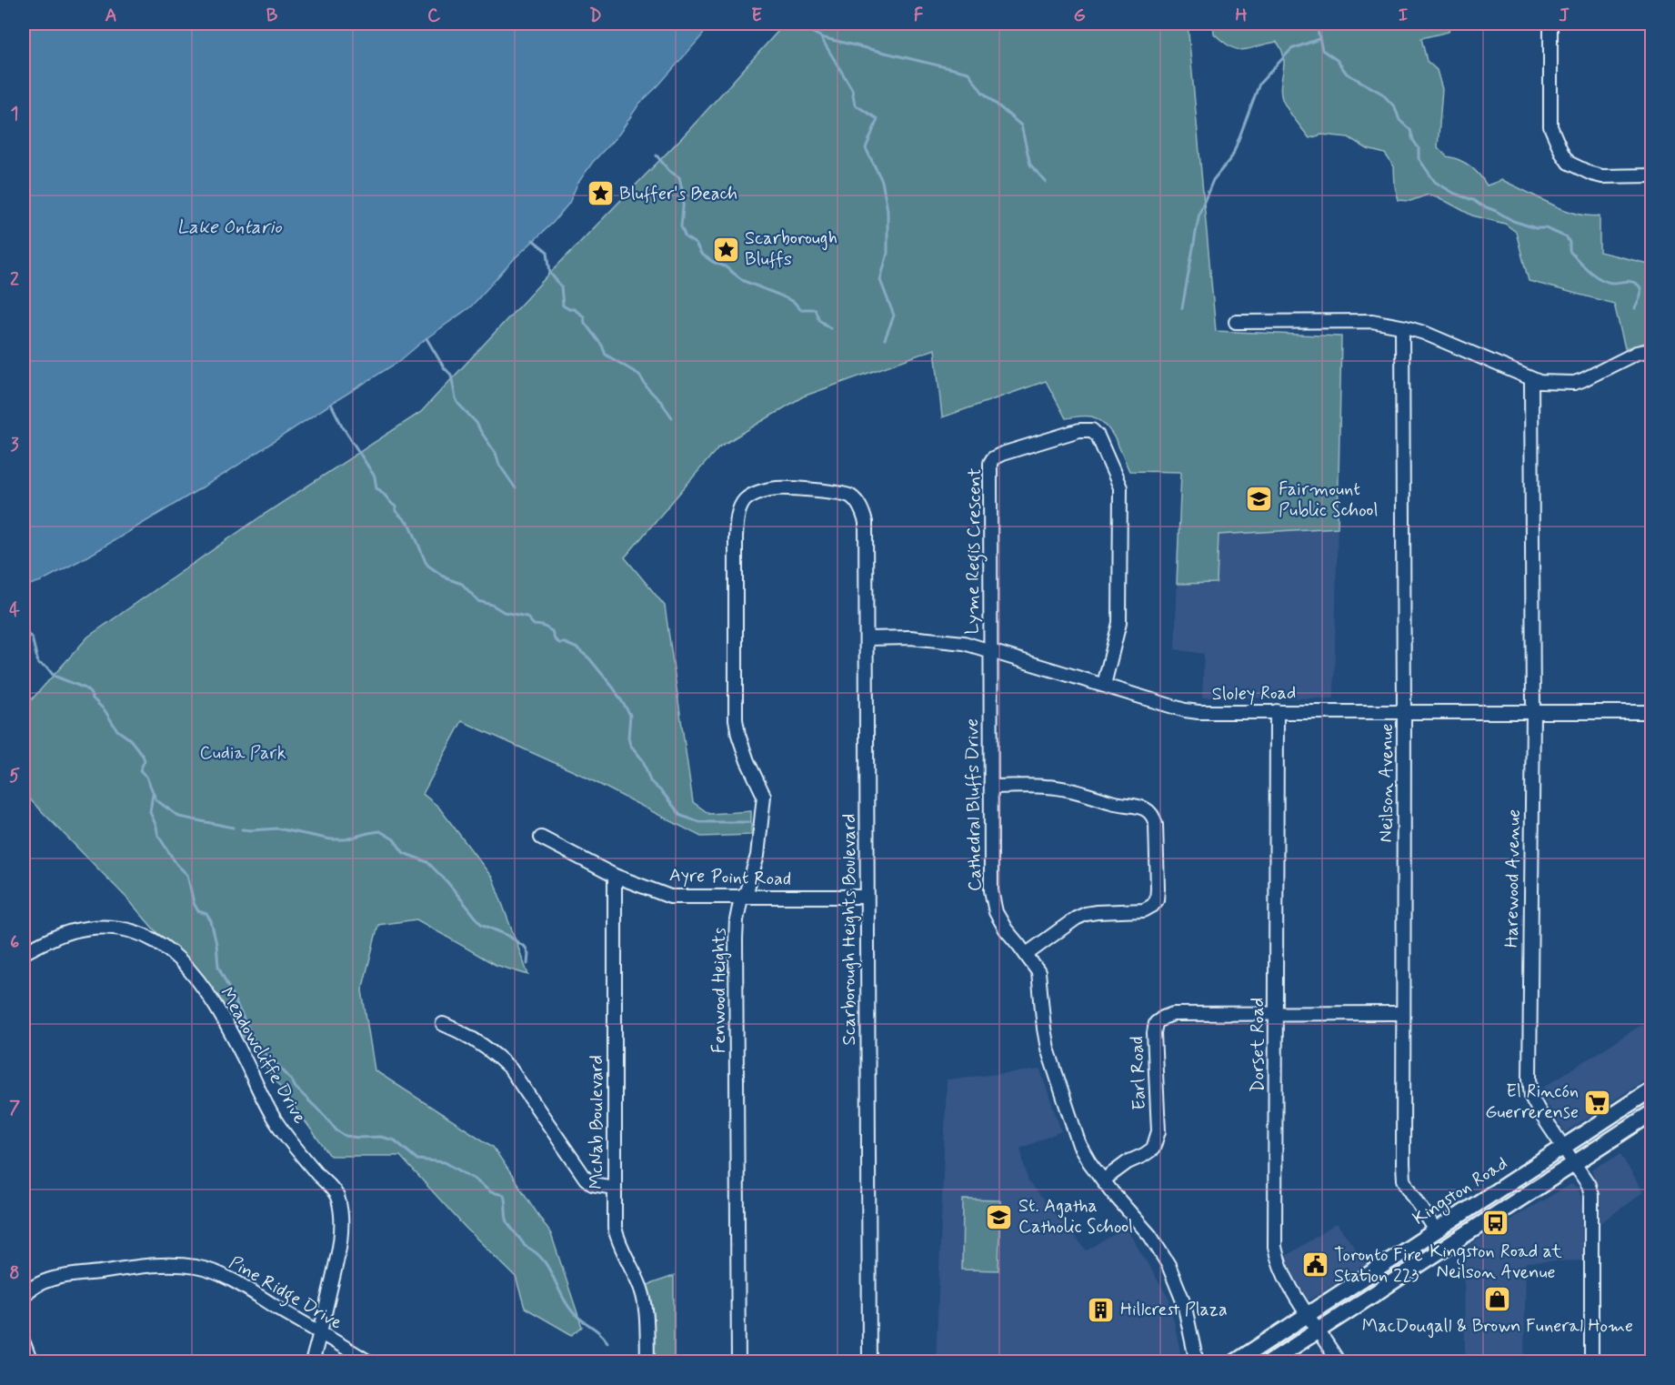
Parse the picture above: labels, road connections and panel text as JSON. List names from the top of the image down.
{
  "streets": {
    "main road": ["Kingston Road"],
    "street": [
      "Lyme Regis Crescent",
      "Sloley Road",
      "Neilson Avenue",
      "Cathedral Bluffs Drive",
      "Ayre Point Road",
      "Harewood Avenue",
      "Scarborough Heights Boulevard",
      "Fenwood Heights",
      "Dorset Road",
      "Meadowcliffe Drive",
      "Earl Road",
      "McNab Boulevard",
      "Pine Ridge Drive"
    ]
  },
  "crossings": [
    ["Lyme Regis Crescent", "Sloley Road"],
    ["Lyme Regis Crescent", "Cathedral Bluffs Drive"],
    ["Sloley Road", "Neilson Avenue"],
    ["Sloley Road", "Cathedral Bluffs Drive"],
    ["Sloley Road", "Harewood Avenue"],
    ["Sloley Road", "Scarborough Heights Boulevard"],
    ["Sloley Road", "Dorset Road"],
    ["Neilson Avenue", "Earl Road"],
    ["Neilson Avenue", "Kingston Road"],
    ["Cathedral Bluffs Drive", "Earl Road"],
    ["Ayre Point Road", "Scarborough Heights Boulevard"],
    ["Ayre Point Road", "Fenwood Heights"],
    ["Ayre Point Road", "McNab Boulevard"],
    ["Harewood Avenue", "Kingston Road"],
    ["Scarborough Heights Boulevard", "Fenwood Heights"],
    ["Dorset Road", "Earl Road"],
    ["Dorset Road", "Kingston Road"],
    ["Meadowcliffe Drive", "Pine Ridge Drive"]
  ],
  "water": ["Lake Ontario"],
  "parks": ["Cudia Park"],
  "places": {
    "place": ["Bluffer's Beach", "Scarborough Bluffs"],
    "school or university": ["Fairmount Public School", "St. Agatha Catholic School"],
    "supermarket": ["El Rincón Guerrerense"],
    "bus stop": ["Kingston Road at Neilson Avenue"],
    "public building": ["Toronto Fire Station 223"],
    "shop": ["MacDougall & Brown Funeral Home"],
    "building": ["Hillcrest Plaza"]
  },
  "grid": {
    "columns": [
      "A",
      "B",
      "C",
      "D",
      "E",
      "F",
      "G",
      "H",
      "I",
      "J"
    ],
    "rows": [
      "1",
      "2",
      "3",
      "4",
      "5",
      "6",
      "7",
      "8"
    ]
  }
}
